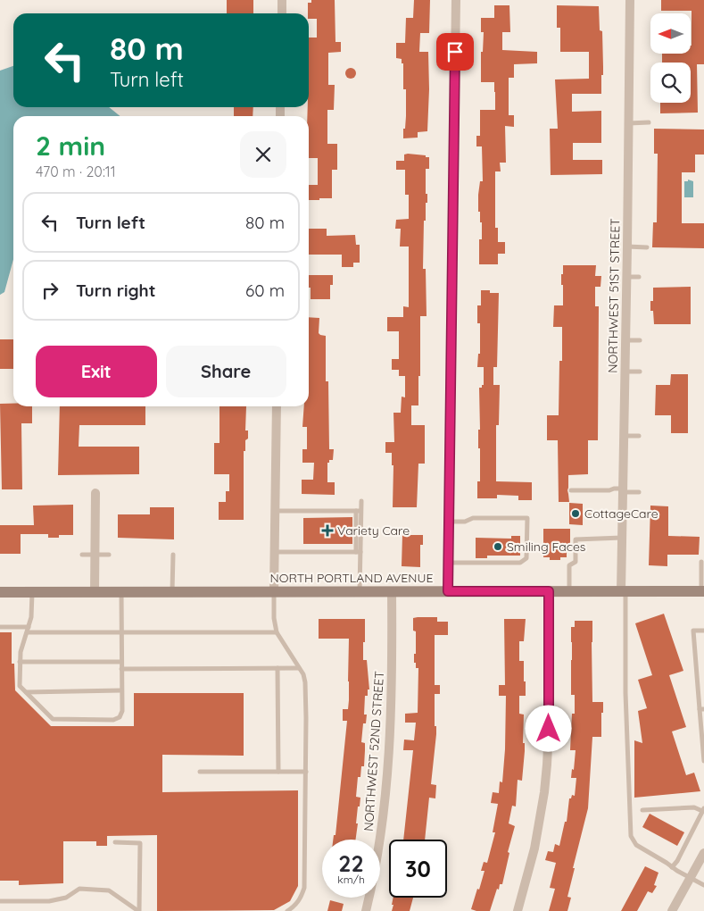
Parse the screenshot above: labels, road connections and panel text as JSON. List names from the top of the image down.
{
  "streets": {
    "main road": ["NORTH PORTLAND AVENUE"],
    "street": ["NORTHWEST 51ST STREET", "NORTHWEST 52ND STREET"]
  },
  "crossings": [
    ["NORTHWEST 51ST STREET", "NORTH PORTLAND AVENUE"],
    ["NORTH PORTLAND AVENUE", "NORTHWEST 52ND STREET"]
  ],
  "places": {
    "other": ["CottageCare", "Smiling Faces"],
    "health": ["Variety Care"]
  },
  "north": "left",
  "page": {
    "turn": ["80 m", "Turn left"],
    "heading": ["2 min", "470 m · 20:11"],
    "list": [
      {
        "name": "Turn left",
        "value": "80 m"
      },
      {
        "name": "Turn right",
        "value": "60 m"
      }
    ],
    "buttons": ["Exit", "Share"],
    "speed": "22 km/h",
    "limit": "30"
  }
}
